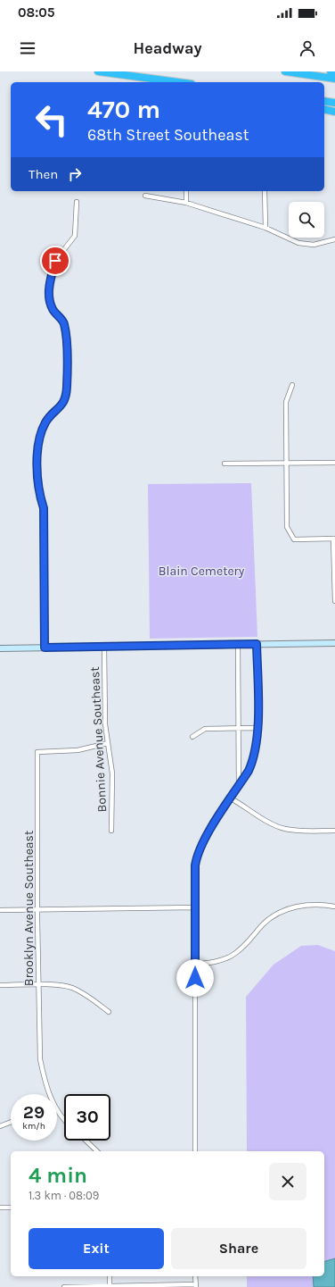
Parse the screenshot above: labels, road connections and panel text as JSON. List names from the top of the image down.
{
  "streets": {
    "street": ["Bonnie Avenue Southeast", "Brooklyn Avenue Southeast"]
  },
  "crossings": [
    ["Bonnie Avenue Southeast", "Brooklyn Avenue Southeast"]
  ],
  "parks": ["Blain Cemetery"],
  "page": {
    "status": "08:05",
    "header": "Headway",
    "turn": ["470 m", "68th Street Southeast"],
    "then": "Then",
    "speed": "29 km/h",
    "limit": "30",
    "heading": ["4 min", "1.3 km · 08:09"],
    "buttons": ["Exit", "Share"]
  }
}
